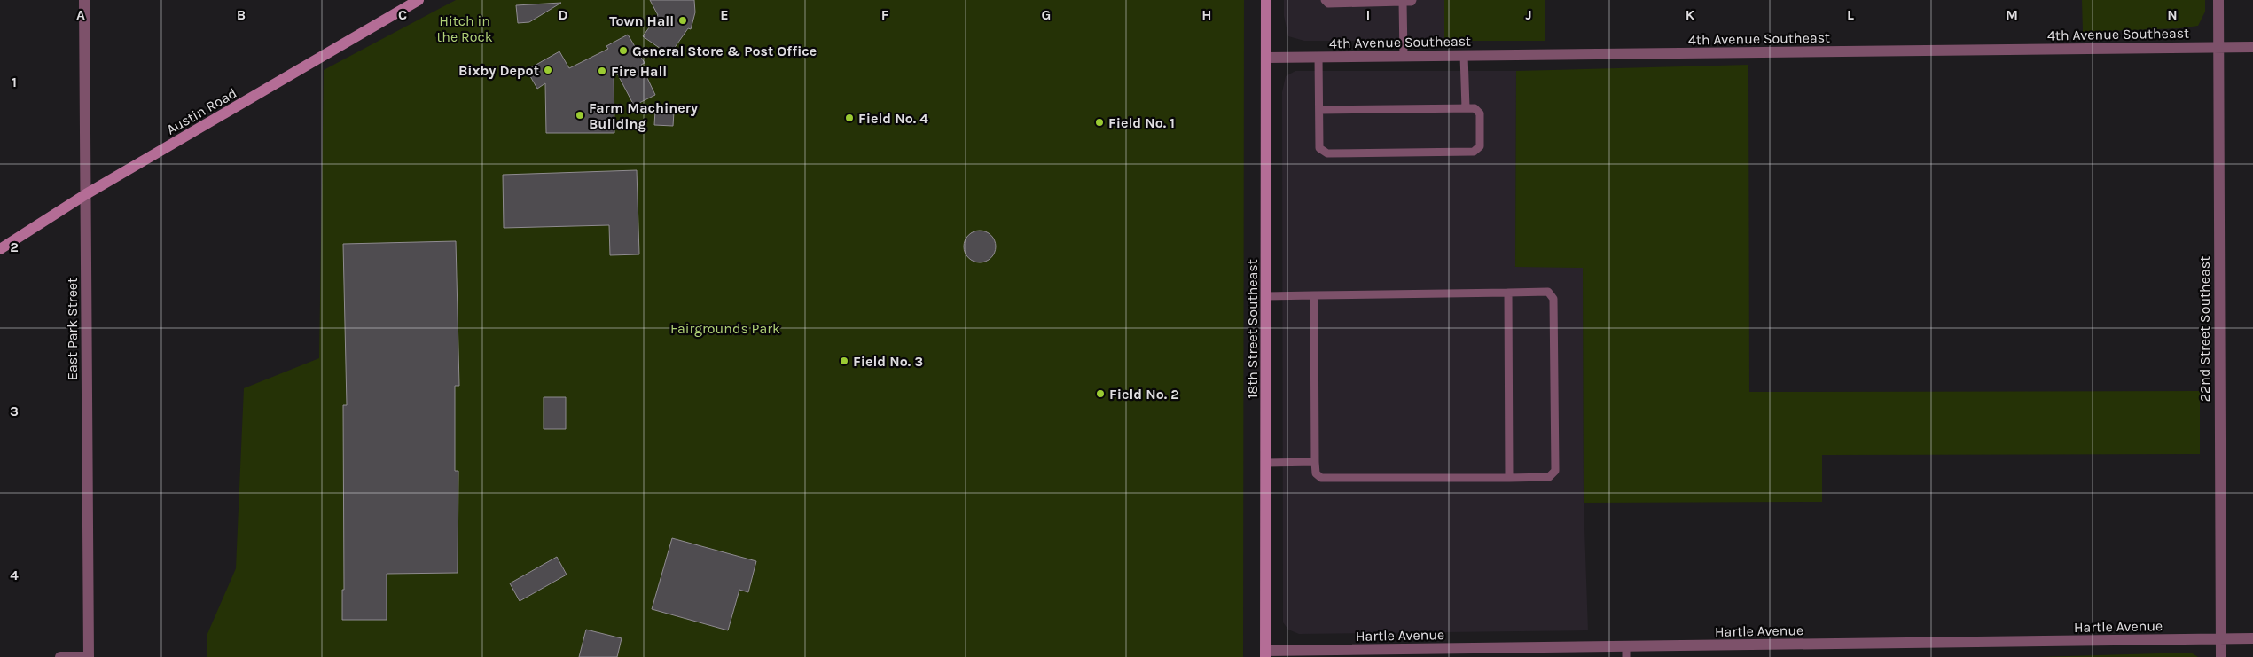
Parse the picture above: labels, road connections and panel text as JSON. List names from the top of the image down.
{
  "streets": {
    "street": [
      "4th Avenue Southeast",
      "Austin Road",
      "East Park Street",
      "18th Street Southeast",
      "22nd Street Southeast",
      "Hartle Avenue"
    ]
  },
  "crossings": [
    ["4th Avenue Southeast", "18th Street Southeast"],
    ["4th Avenue Southeast", "22nd Street Southeast"],
    ["Austin Road", "East Park Street"],
    ["18th Street Southeast", "Hartle Avenue"],
    ["22nd Street Southeast", "Hartle Avenue"]
  ],
  "parks": ["Hitch in the Rock", "Fairgrounds Park"],
  "places": [
    "Town Hall",
    "General Store & Post Office",
    "Bixby Depot",
    "Fire Hall",
    "Farm Machinery Building",
    "Field No. 4",
    "Field No. 1",
    "Field No. 3",
    "Field No. 2"
  ],
  "grid": {
    "columns": [
      "A",
      "B",
      "C",
      "D",
      "E",
      "F",
      "G",
      "H",
      "I",
      "J",
      "K",
      "L",
      "M",
      "N"
    ],
    "rows": [
      "1",
      "2",
      "3",
      "4"
    ]
  }
}
